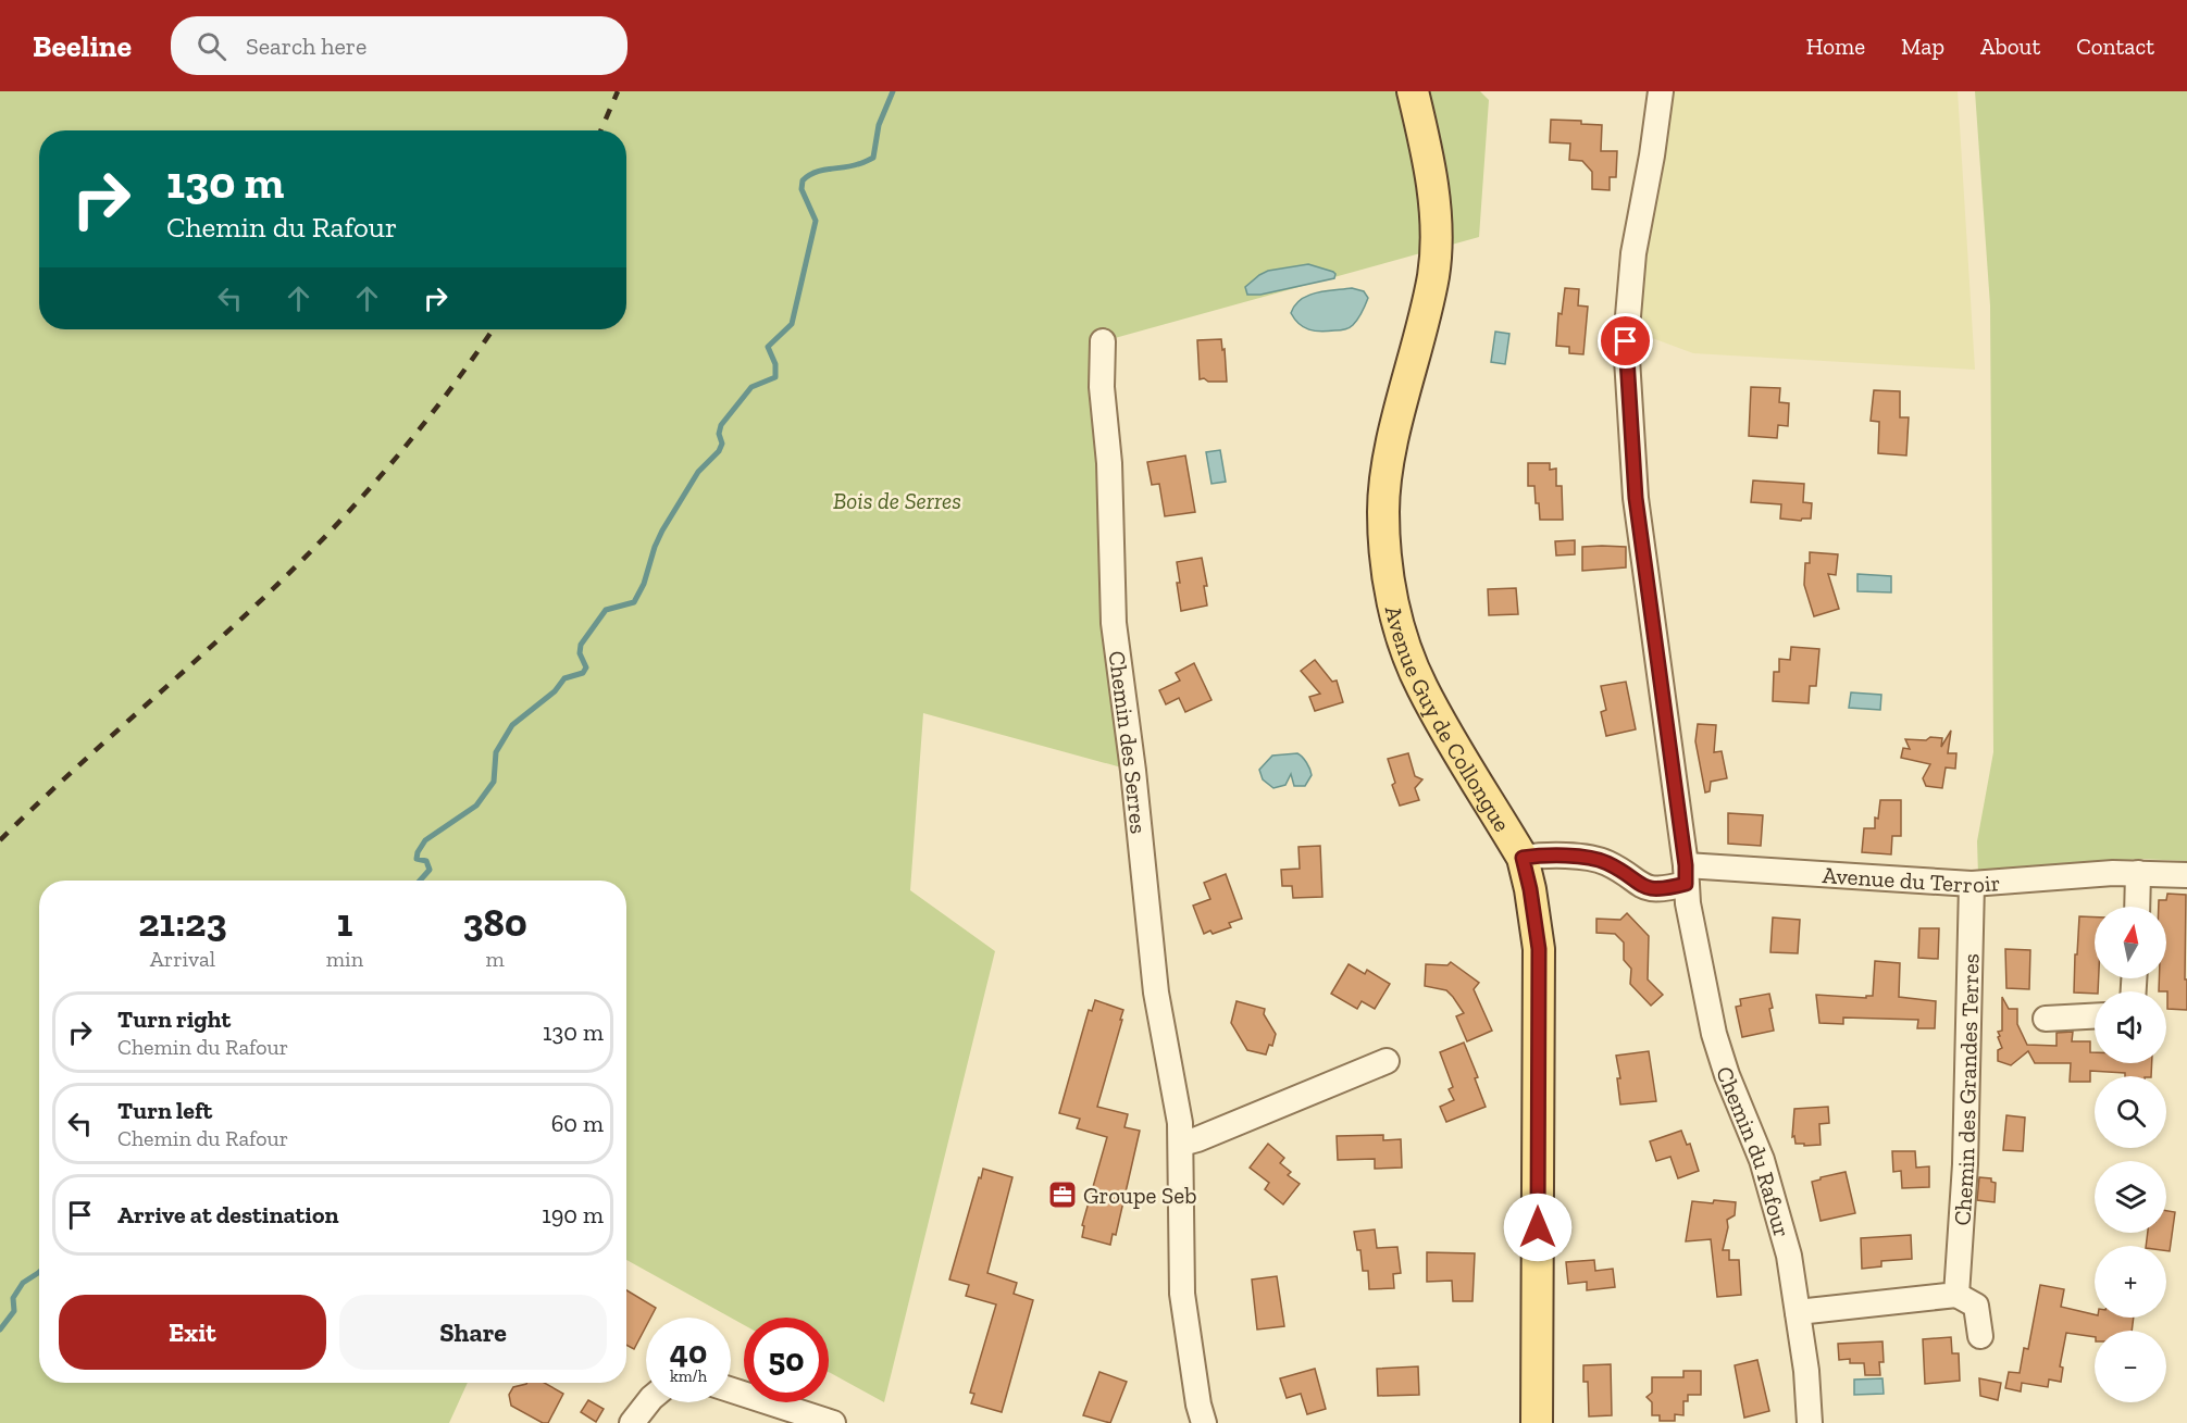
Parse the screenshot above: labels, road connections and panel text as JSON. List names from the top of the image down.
{
  "streets": {
    "main road": ["Avenue Guy de Collongue"],
    "street": [
      "Chemin des Serres",
      "Avenue du Terroir",
      "Chemin des Grandes Terres",
      "Chemin du Rafour"
    ]
  },
  "crossings": [
    ["Avenue du Terroir", "Chemin des Grandes Terres"],
    ["Avenue du Terroir", "Chemin du Rafour"]
  ],
  "parks": ["Bois de Serres"],
  "places": {
    "office": ["Groupe Seb"]
  },
  "north": "top",
  "page": {
    "header": "Beeline",
    "search": "Search here",
    "nav": [
      "Home",
      "Map",
      "About",
      "Contact"
    ],
    "turn": ["130 m", "Chemin du Rafour"],
    "eta": [
      "21:23",
      "Arrival",
      "1",
      "min",
      "380",
      "m"
    ],
    "map_buttons": ["+", "−"],
    "list": [
      {
        "name": "Turn right",
        "note": "Chemin du Rafour",
        "value": "130 m"
      },
      {
        "name": "Turn left",
        "note": "Chemin du Rafour",
        "value": "60 m"
      },
      {
        "name": "Arrive at destination",
        "value": "190 m"
      }
    ],
    "buttons": ["Exit", "Share"],
    "speed": "40 km/h",
    "limit": "50"
  }
}
